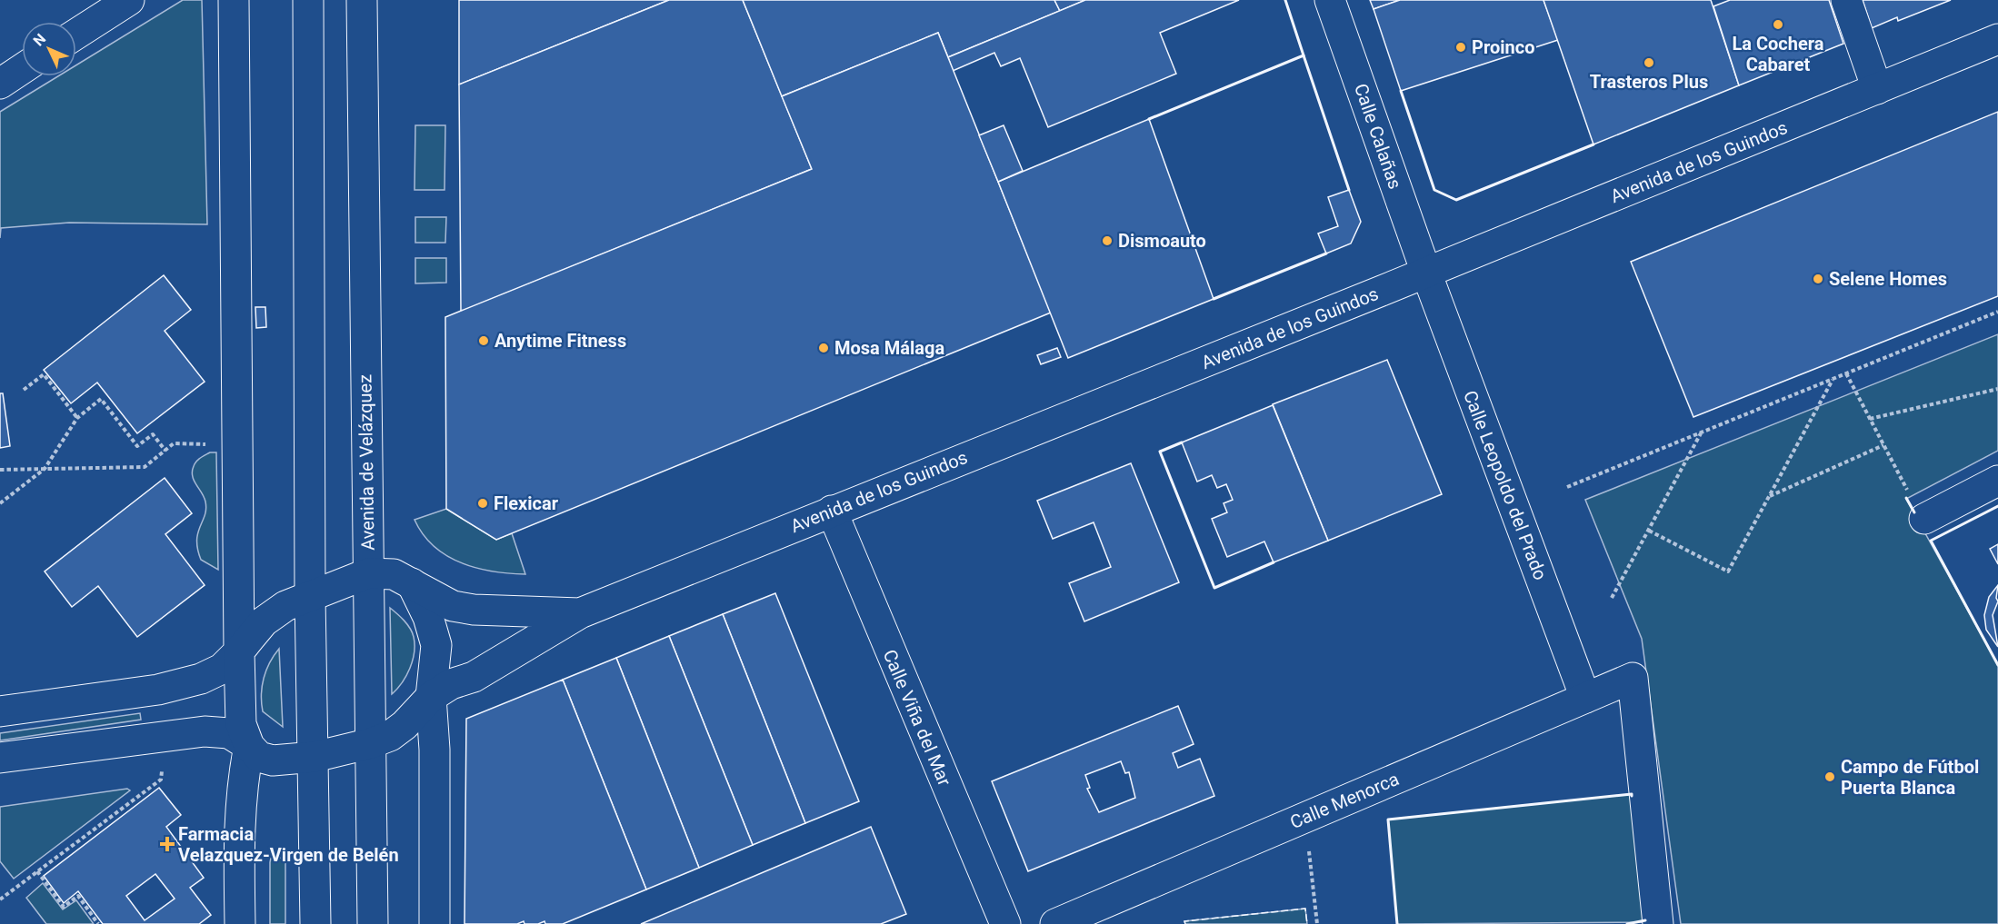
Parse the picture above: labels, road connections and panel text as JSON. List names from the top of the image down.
{
  "streets": {
    "main road": [
      "Calle Calañas",
      "Avenida de los Guindos",
      "Avenida de Velázquez",
      "Calle Leopoldo del Prado",
      "Calle Viña del Mar",
      "Calle Menorca"
    ]
  },
  "crossings": [
    ["Calle Calañas", "Avenida de los Guindos"],
    ["Calle Calañas", "Calle Leopoldo del Prado"],
    ["Avenida de los Guindos", "Avenida de Velázquez"],
    ["Avenida de los Guindos", "Calle Leopoldo del Prado"],
    ["Avenida de los Guindos", "Calle Viña del Mar"],
    ["Calle Leopoldo del Prado", "Calle Menorca"]
  ],
  "places": {
    "other": [
      "La Cochera Cabaret",
      "Proinco",
      "Trasteros Plus",
      "Dismoauto",
      "Selene Homes",
      "Anytime Fitness",
      "Mosa Málaga",
      "Flexicar",
      "Campo de Fútbol Puerta Blanca"
    ],
    "health": ["Farmacia Velazquez-Virgen de Belén"]
  },
  "north": "top left"
}
